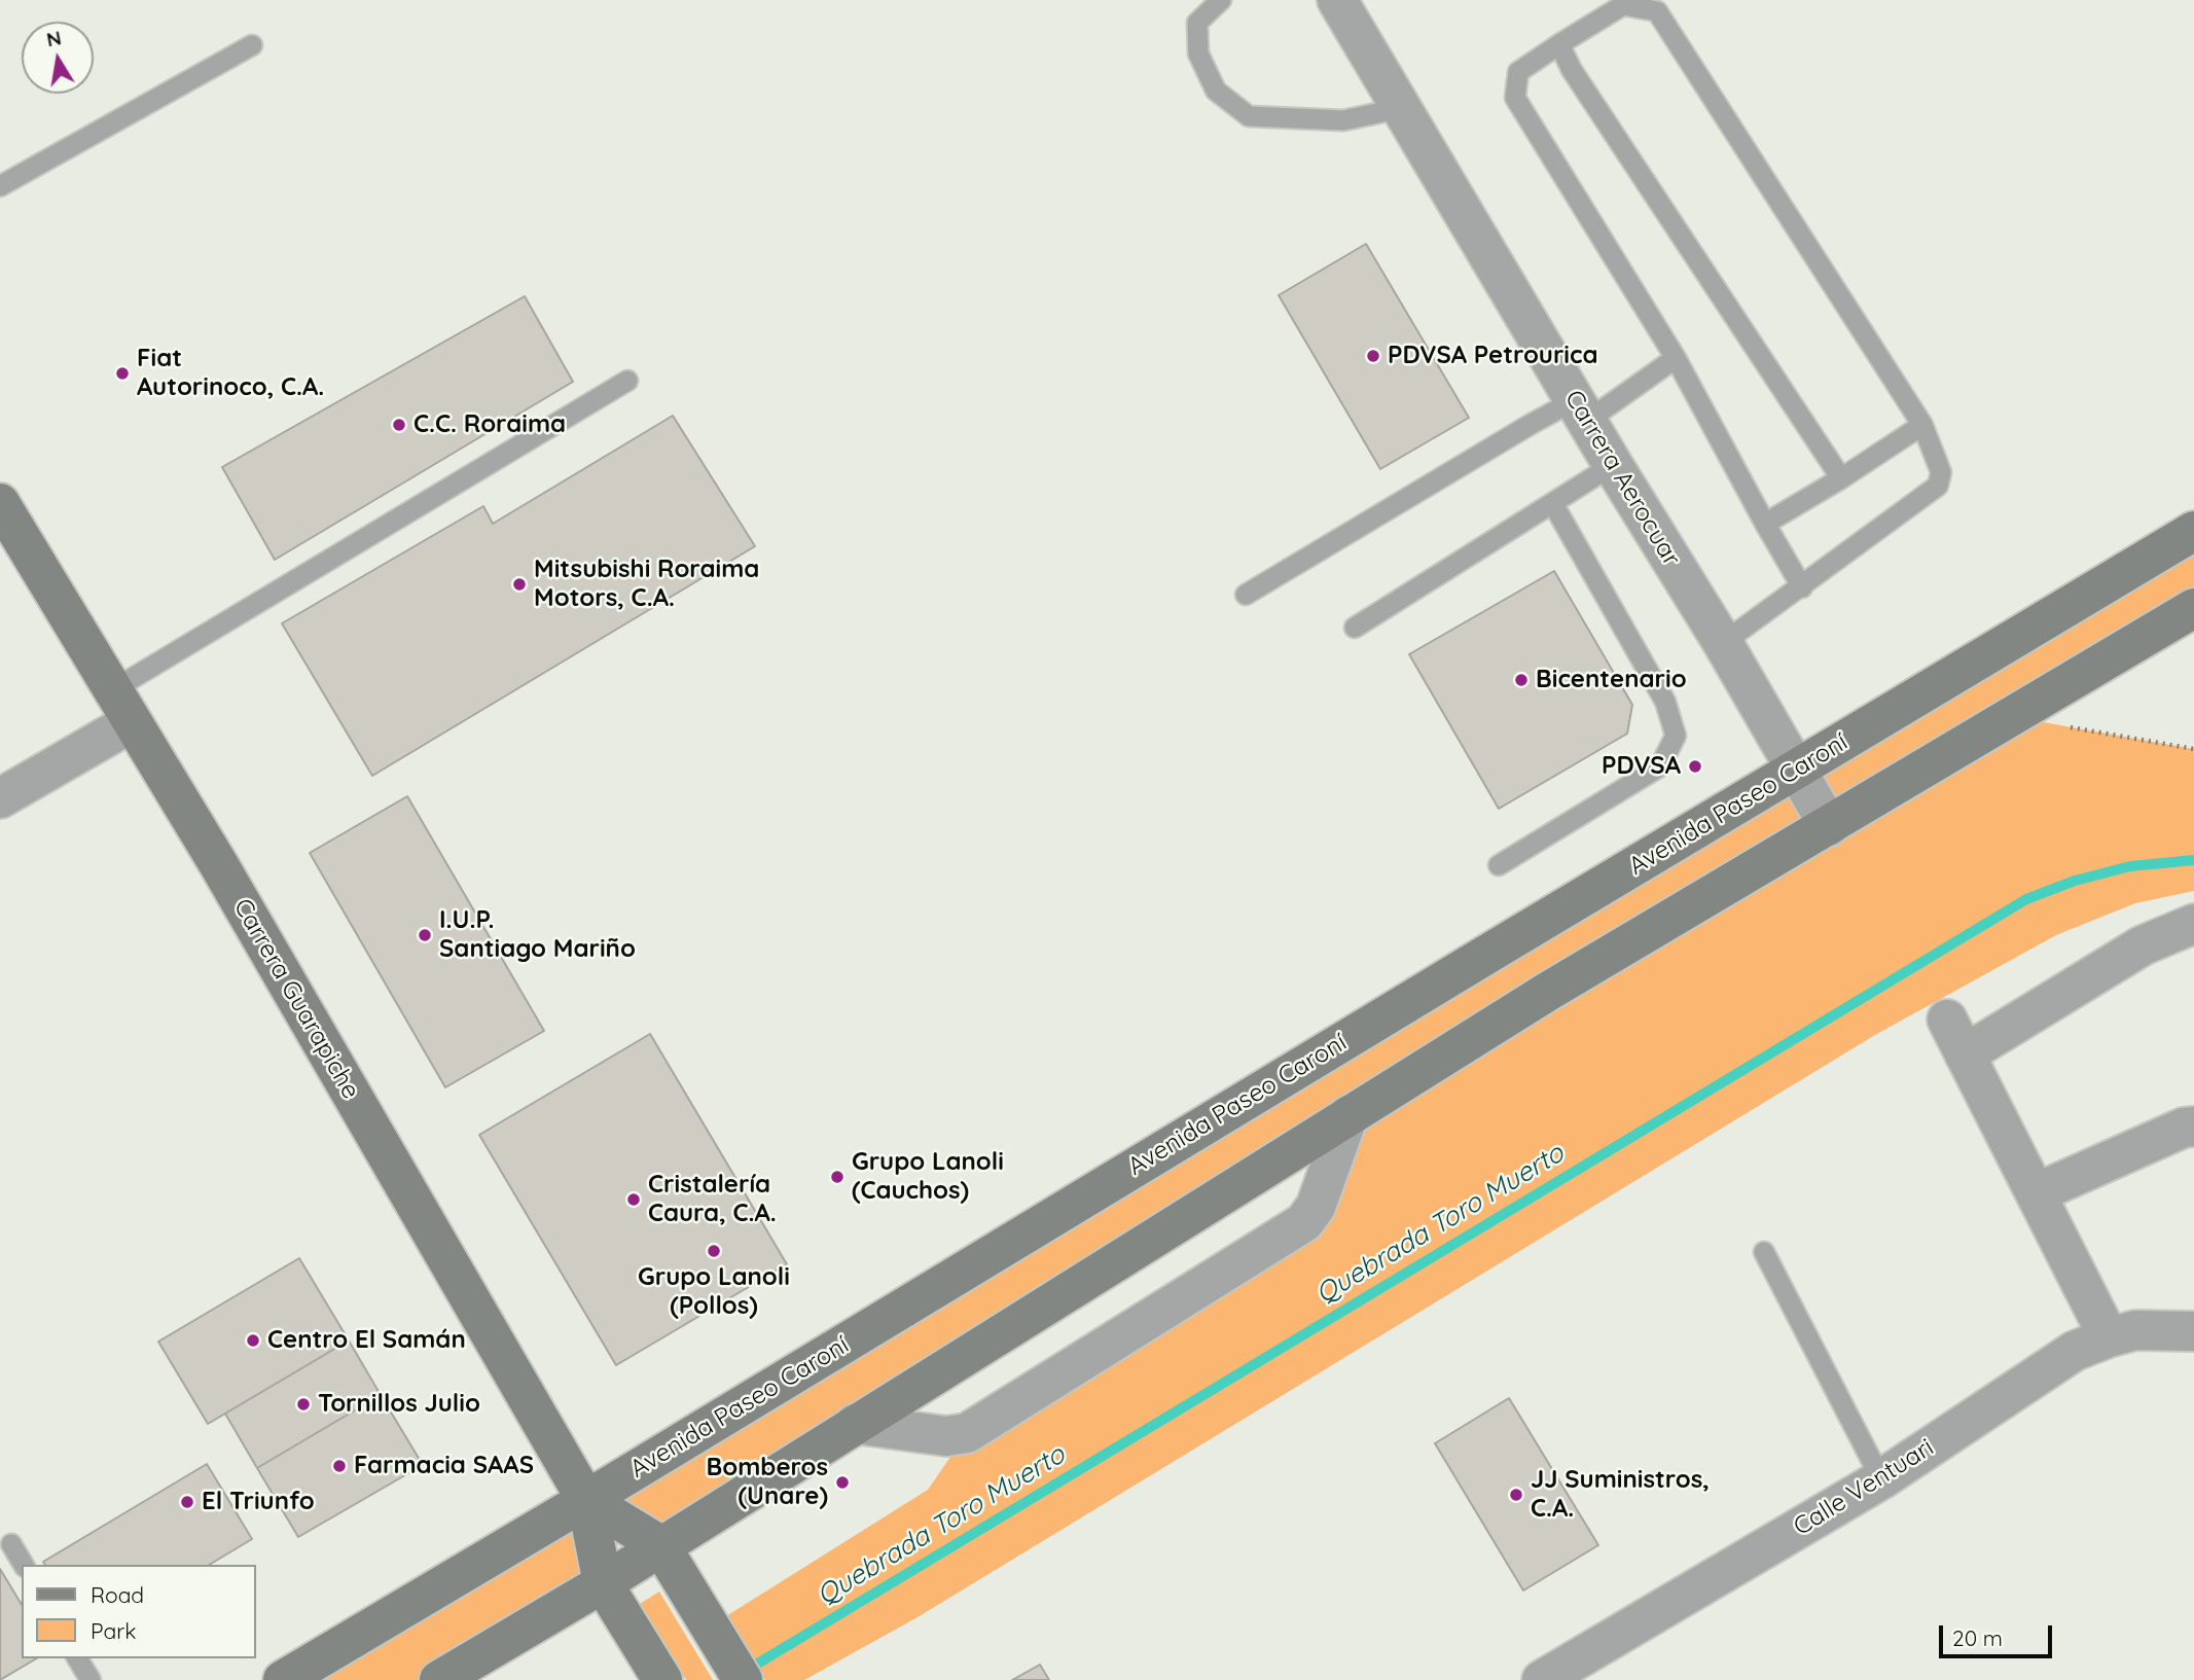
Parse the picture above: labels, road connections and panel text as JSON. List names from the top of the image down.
{
  "streets": {
    "street": [
      "Carrera Aerocuar",
      "Avenida Paseo Caroní",
      "Carrera Guarapiche",
      "Calle Ventuari"
    ]
  },
  "crossings": [
    ["Carrera Aerocuar", "Avenida Paseo Caroní"],
    ["Avenida Paseo Caroní", "Carrera Guarapiche"]
  ],
  "water": ["Quebrada Toro Muerto"],
  "places": [
    "PDVSA Petrourica",
    "Fiat Autorinoco, C.A.",
    "C.C. Roraima",
    "Mitsubishi Roraima Motors, C.A.",
    "Bicentenario",
    "PDVSA",
    "I.U.P. Santiago Mariño",
    "Grupo Lanoli (Cauchos)",
    "Cristalería Caura, C.A.",
    "Grupo Lanoli (Pollos)",
    "Centro El Samán",
    "Tornillos Julio",
    "Farmacia SAAS",
    "Bomberos (Unare)",
    "JJ Suministros, C.A.",
    "El Triunfo"
  ],
  "legend": ["Road", "Park"],
  "scale_bar": "20 m",
  "north": "top"
}
